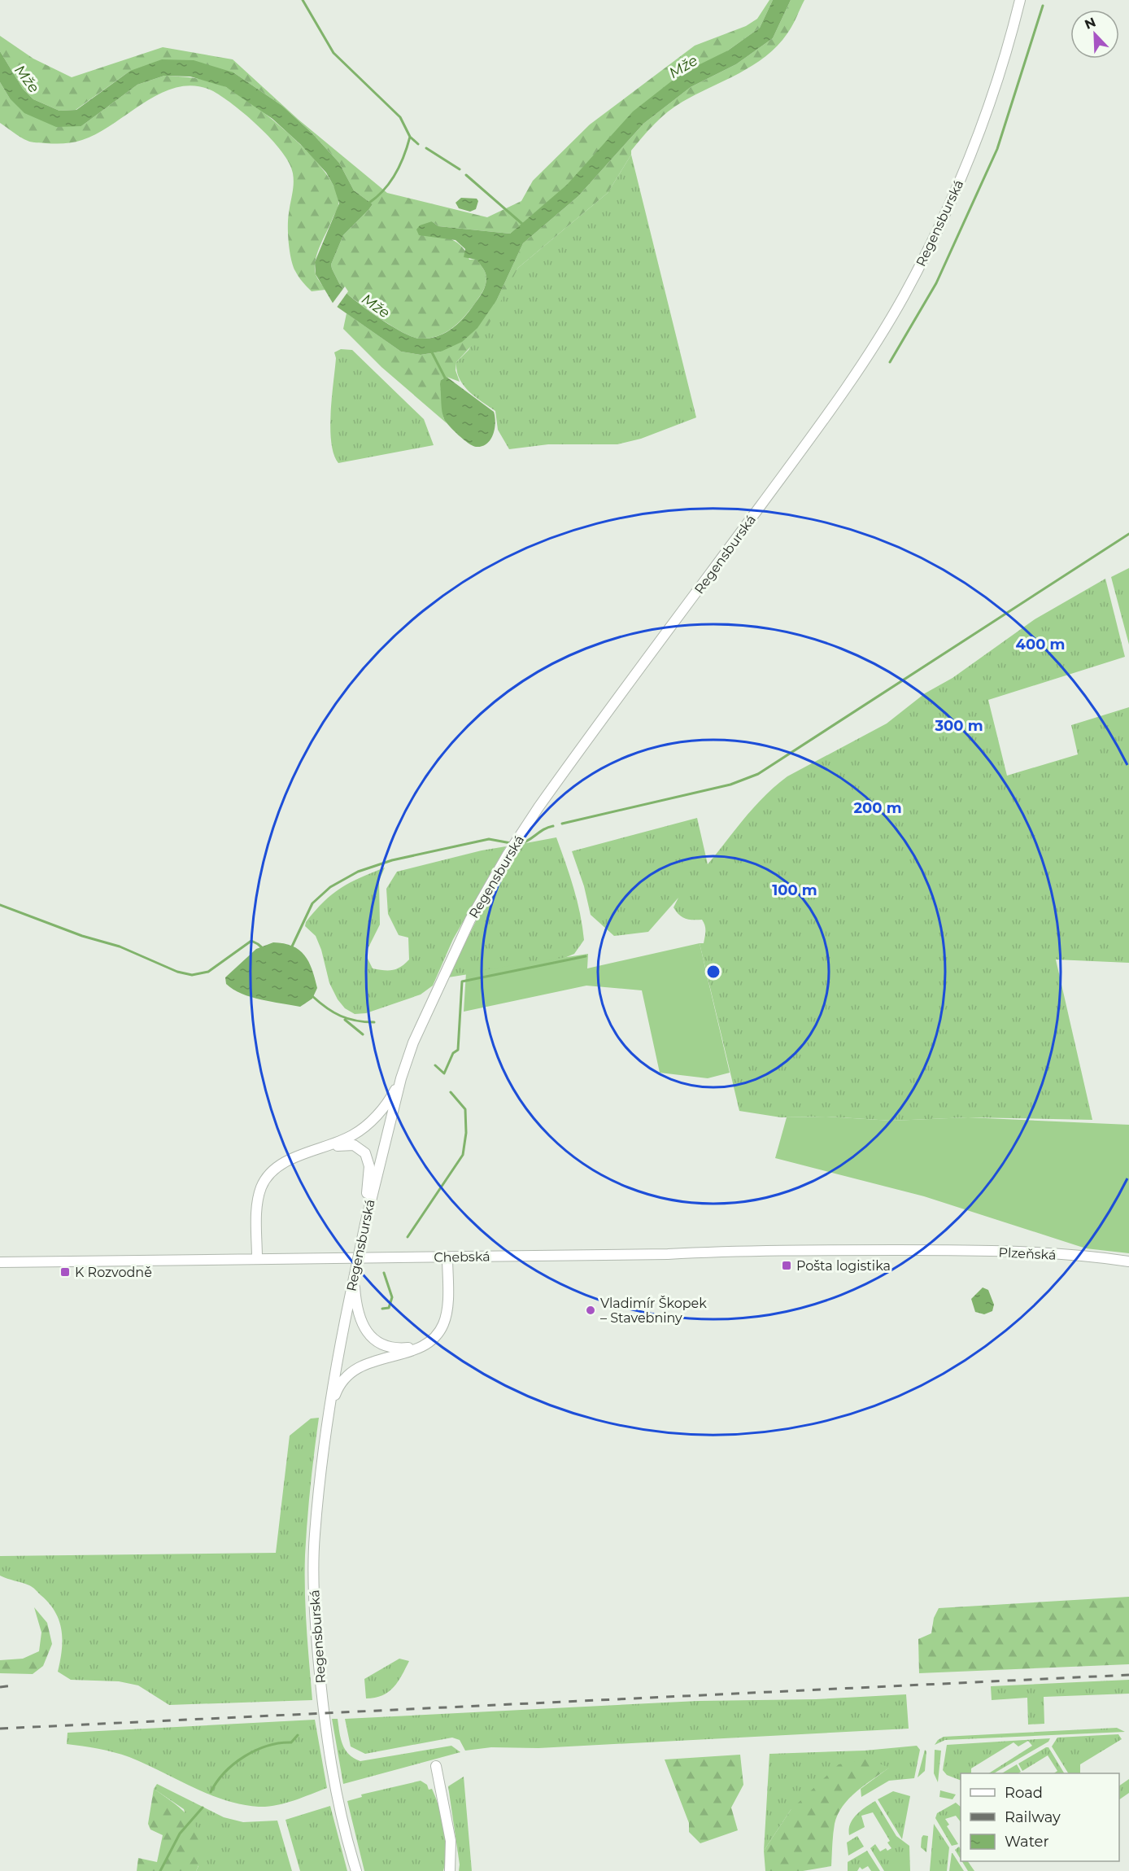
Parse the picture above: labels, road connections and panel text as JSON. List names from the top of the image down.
{
  "streets": {
    "main road": ["Regensburská", "Plzeňská", "Chebská"]
  },
  "crossings": [
    ["Plzeňská", "Chebská"]
  ],
  "water": ["Mže"],
  "places": {
    "transit": ["Pošta logistika", "K Rozvodně"],
    "other": ["Vladimír Škopek – Stavebniny"]
  },
  "legend": ["Road", "Railway", "Water"],
  "north": "top left",
  "rings": [
    "400 m",
    "300 m",
    "200 m",
    "100 m"
  ]
}
